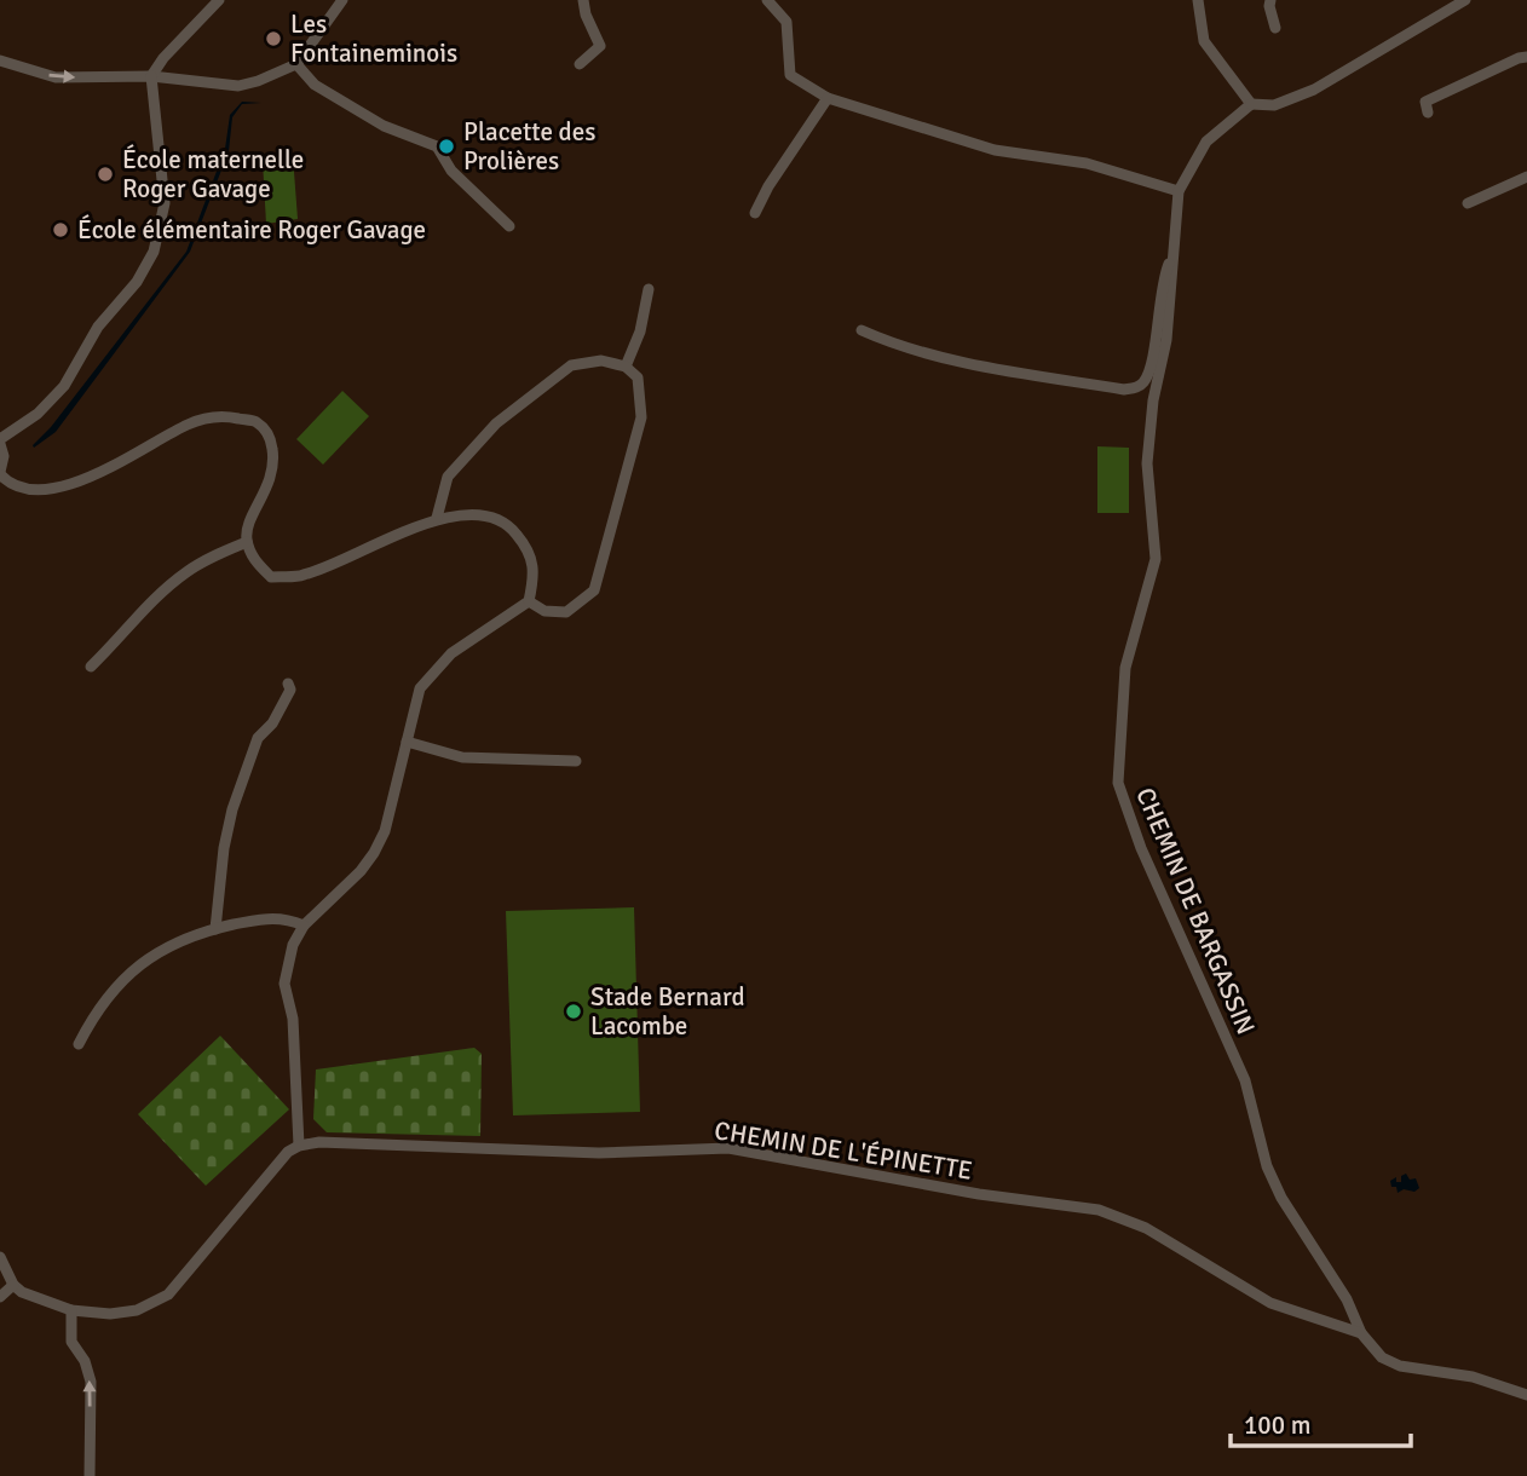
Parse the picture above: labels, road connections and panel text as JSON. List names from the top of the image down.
{
  "streets": {
    "street": ["CHEMIN DE BARGASSIN", "CHEMIN DE L'ÉPINETTE"]
  },
  "crossings": [
    ["CHEMIN DE BARGASSIN", "CHEMIN DE L'ÉPINETTE"]
  ],
  "places": [
    "Les Fontaineminois",
    "Placette des Prolières",
    "École maternelle Roger Gavage",
    "École élémentaire Roger Gavage",
    "Stade Bernard Lacombe"
  ],
  "scale_bar": "100 m"
}
